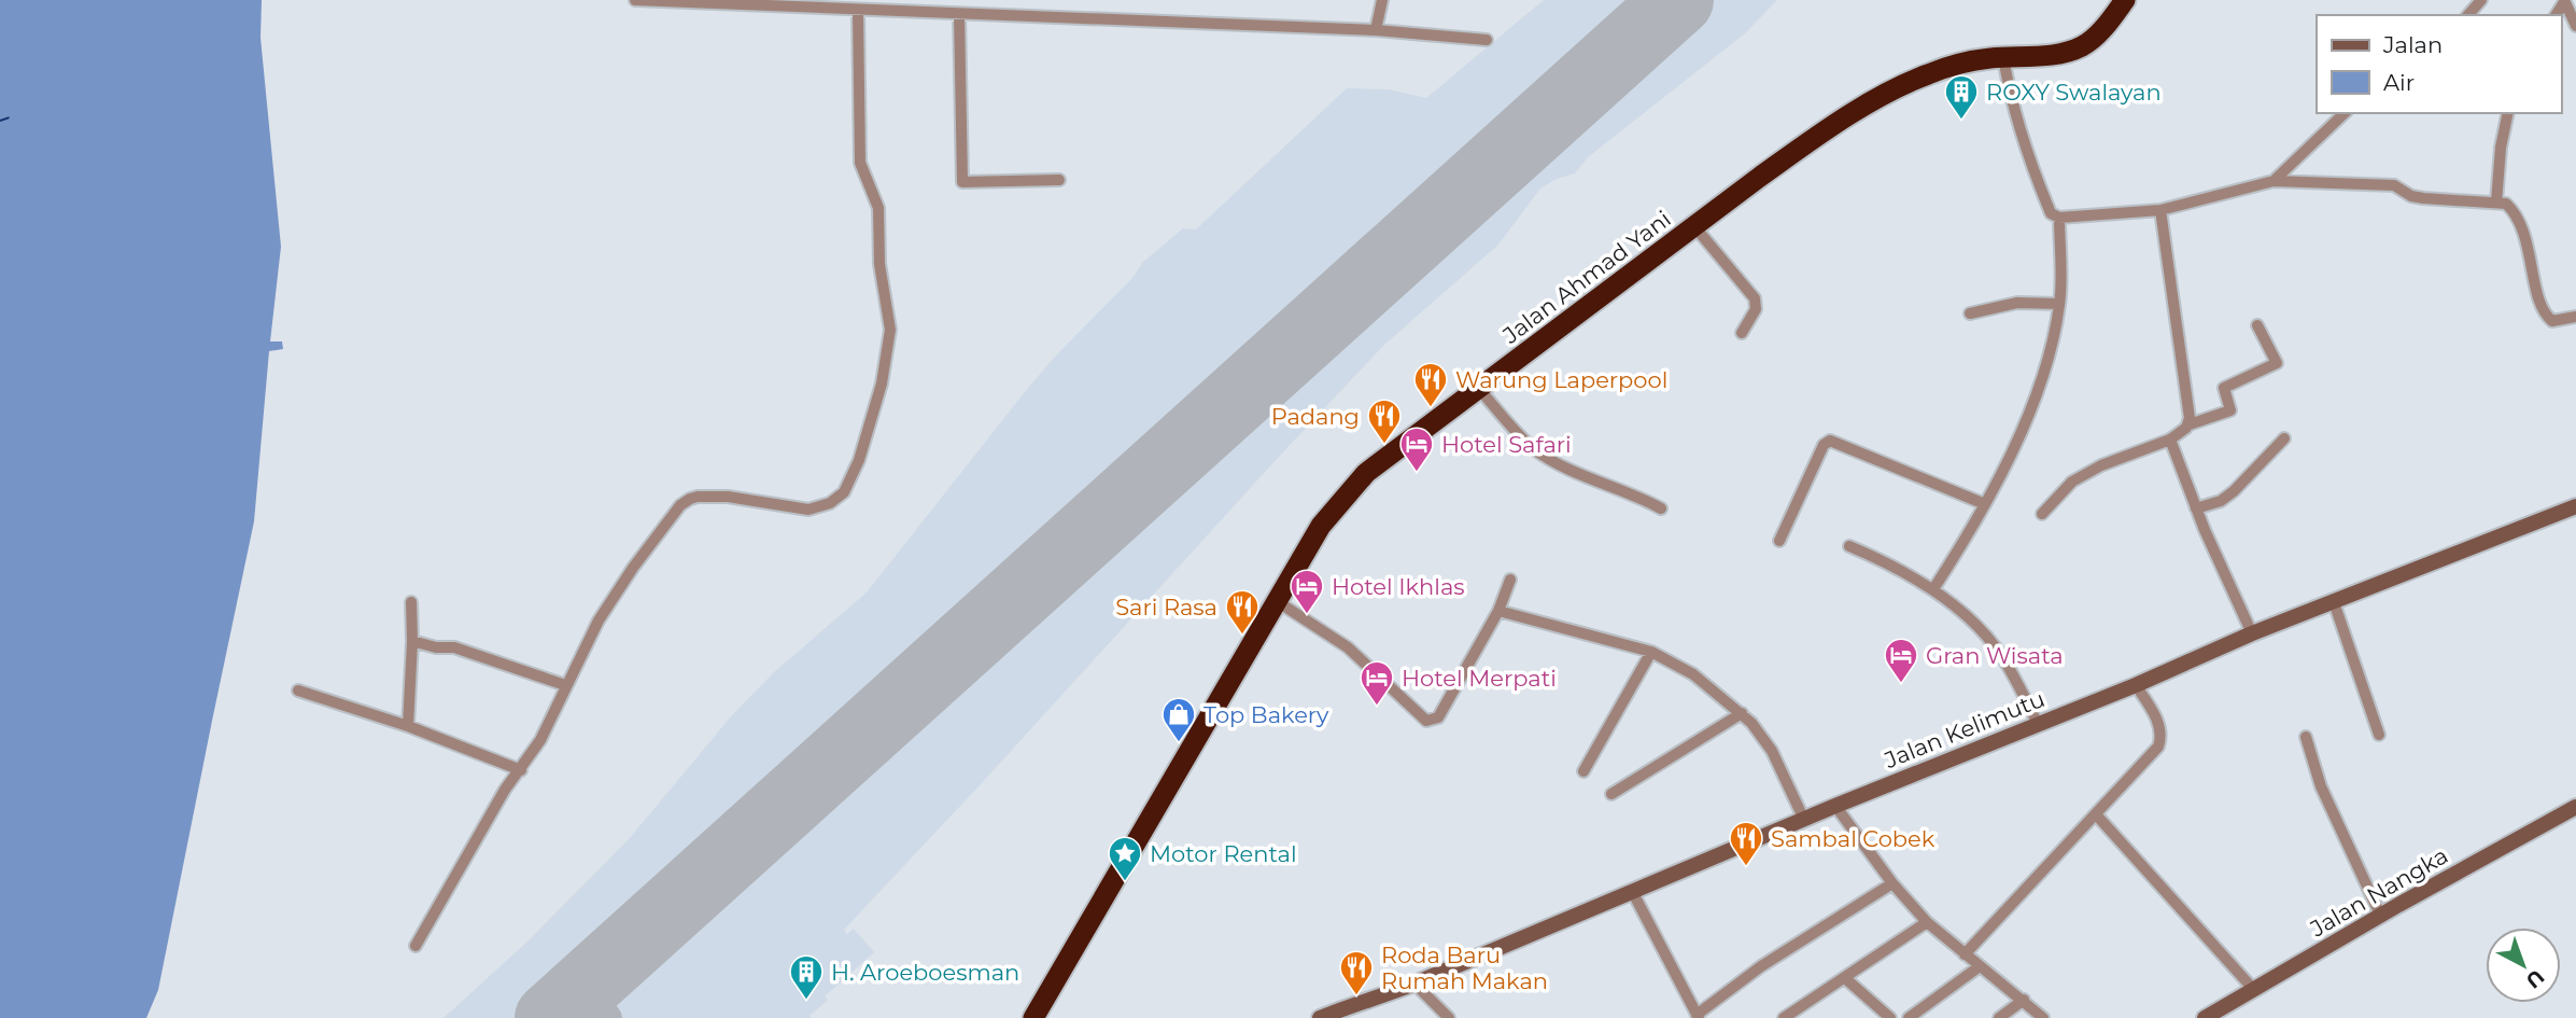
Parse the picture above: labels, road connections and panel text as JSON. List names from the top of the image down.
{
  "streets": {
    "highway": ["Jalan Ahmad Yani"],
    "street": ["Jalan Kelimutu", "Jalan Nangka"]
  },
  "places": {
    "building": ["ROXY Swalayan", "H. Aroeboesman"],
    "restaurant": [
      "Warung Laperpool",
      "Padang",
      "Sari Rasa",
      "Sambal Cobek",
      "Roda Baru Rumah Makan"
    ],
    "hotel": [
      "Hotel Safari",
      "Hotel Ikhlas",
      "Gran Wisata",
      "Hotel Merpati"
    ],
    "shop": ["Top Bakery"],
    "place": ["Motor Rental"]
  },
  "legend": ["Jalan", "Air"],
  "north": "bottom right"
}
